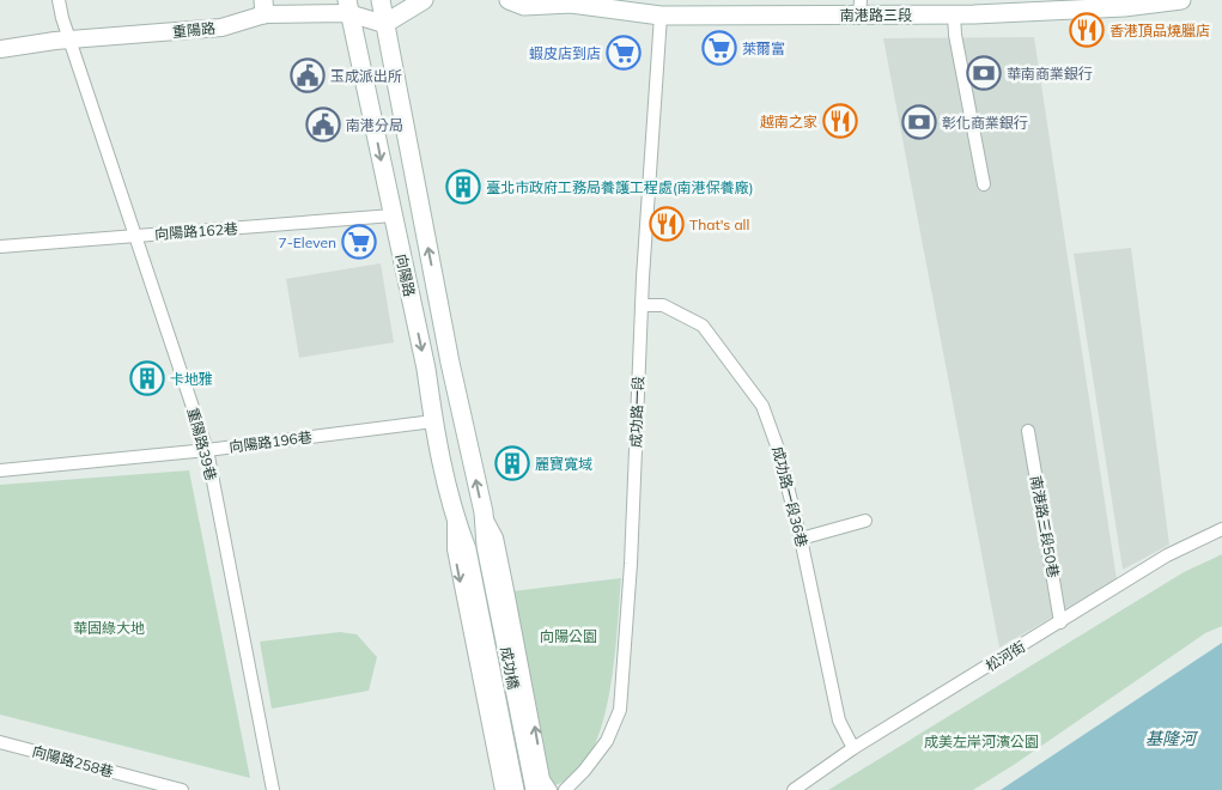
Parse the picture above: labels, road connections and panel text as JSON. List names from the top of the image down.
{
  "streets": {
    "main road": ["南港路三段", "向陽路", "成功橋"],
    "street": [
      "重陽路",
      "向陽路162巷",
      "成功路一段",
      "向陽路196巷",
      "重陽路39巷",
      "成功路一段36巷",
      "南港路三段50巷",
      "松河街",
      "向陽路258巷"
    ]
  },
  "crossings": [
    ["南港路三段", "成功路一段"],
    ["重陽路", "向陽路"],
    ["重陽路", "重陽路39巷"],
    ["向陽路162巷", "向陽路"],
    ["向陽路162巷", "重陽路39巷"],
    ["向陽路", "向陽路196巷"],
    ["向陽路", "成功橋"],
    ["成功路一段", "成功路一段36巷"],
    ["向陽路196巷", "重陽路39巷"],
    ["成功路一段36巷", "松河街"],
    ["南港路三段50巷", "松河街"]
  ],
  "water": ["基隆河"],
  "parks": ["華固綠大地", "向陽公園", "成美左岸河濱公園"],
  "places": {
    "restaurant": ["香港頂品燒臘店", "越南之家", "That's all"],
    "supermarket": ["萊爾富", "蝦皮店到店", "7-Eleven"],
    "bank": ["華南商業銀行", "彰化商業銀行"],
    "public building": ["玉成派出所", "南港分局"],
    "building": ["臺北市政府工務局養護工程處(南港保養廠)", "卡地雅", "麗寶寬域"]
  }
}
